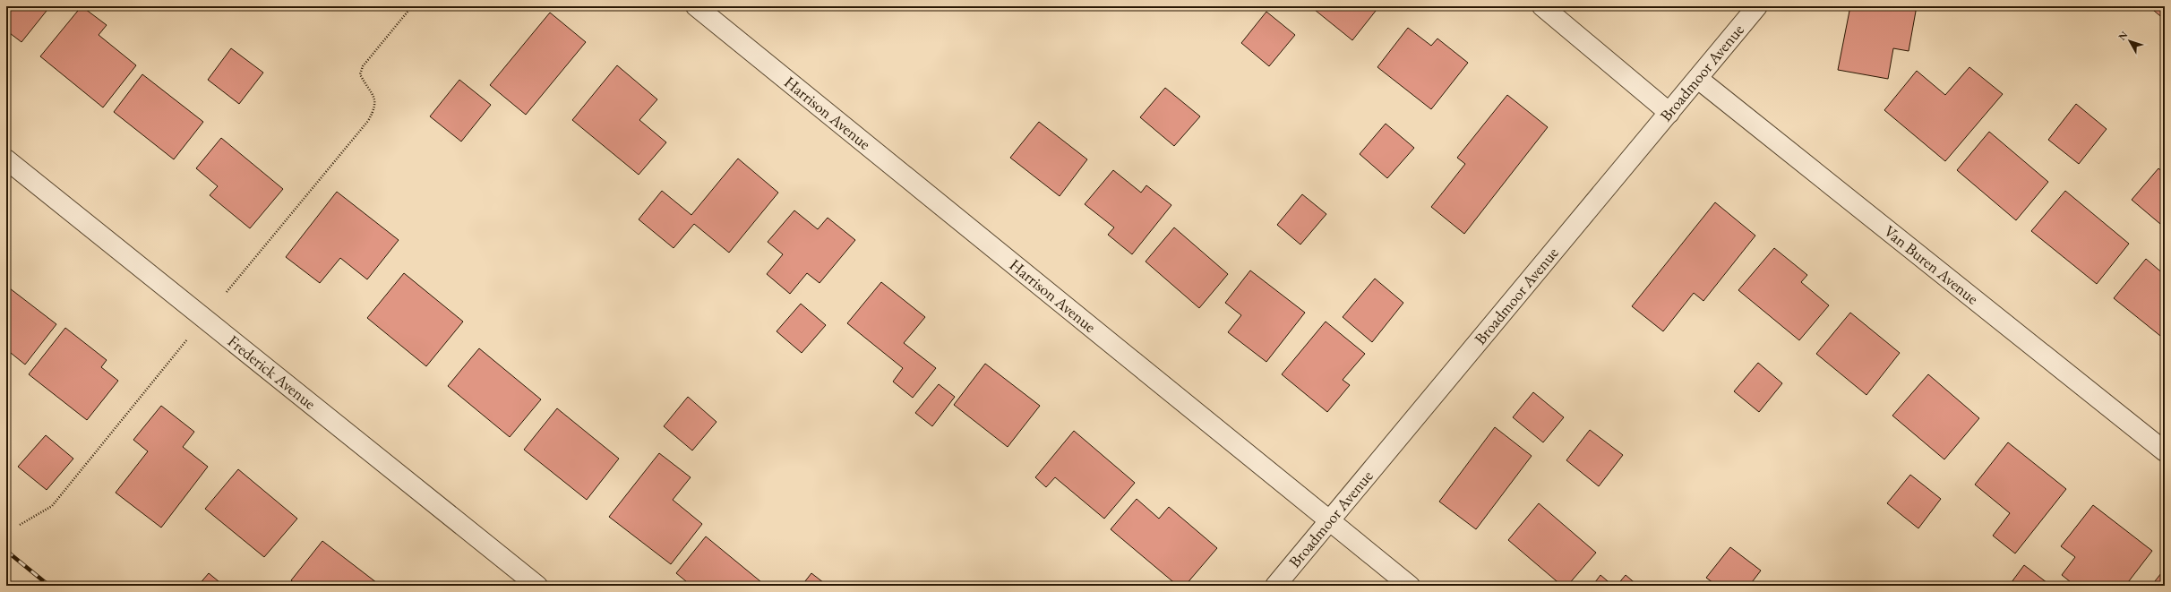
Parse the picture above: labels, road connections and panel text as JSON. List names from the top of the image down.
{
  "streets": {
    "street": [
      "Broadmoor Avenue",
      "Harrison Avenue",
      "Van Buren Avenue",
      "Frederick Avenue"
    ]
  },
  "crossings": [
    ["Broadmoor Avenue", "Harrison Avenue"],
    ["Broadmoor Avenue", "Van Buren Avenue"]
  ],
  "north": "top left"
}
